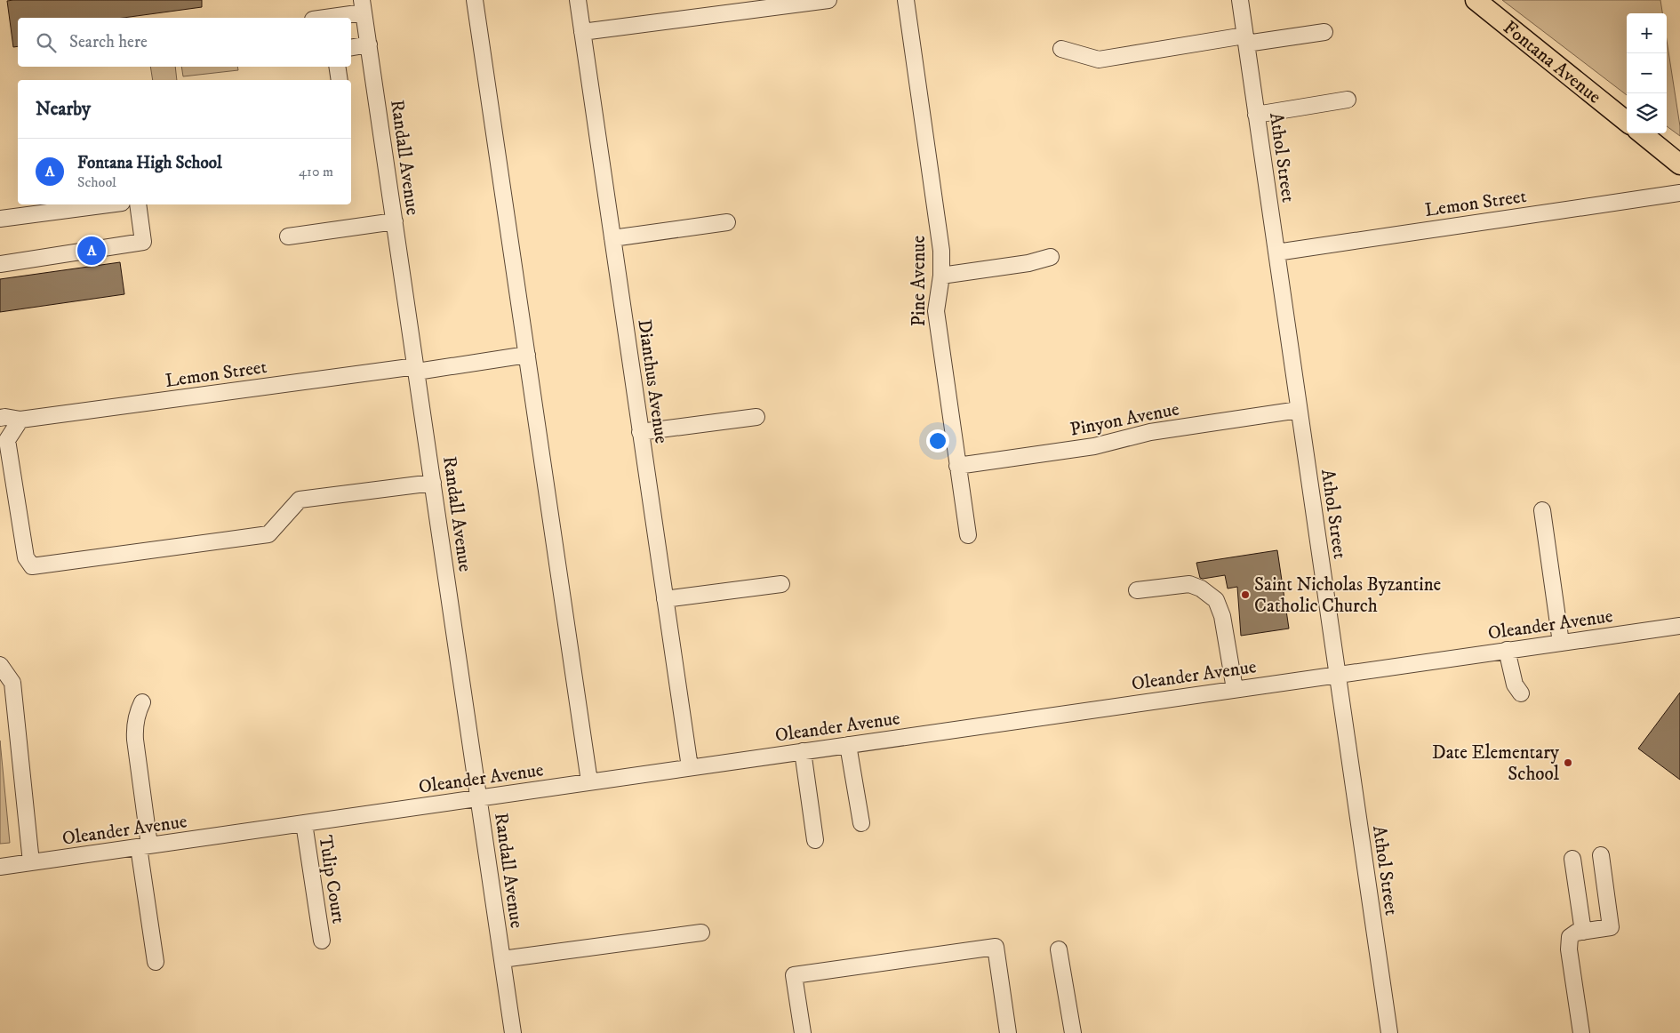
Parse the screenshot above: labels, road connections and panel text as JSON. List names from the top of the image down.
{
  "streets": {
    "main road": ["Fontana Avenue"],
    "street": [
      "Randall Avenue",
      "Athol Street",
      "Lemon Street",
      "Pine Avenue",
      "Dianthus Avenue",
      "Pinyon Avenue",
      "Oleander Avenue",
      "Tulip Court"
    ]
  },
  "crossings": [
    ["Randall Avenue", "Lemon Street"],
    ["Randall Avenue", "Oleander Avenue"],
    ["Athol Street", "Lemon Street"],
    ["Athol Street", "Pinyon Avenue"],
    ["Athol Street", "Oleander Avenue"],
    ["Pine Avenue", "Pinyon Avenue"],
    ["Dianthus Avenue", "Oleander Avenue"],
    ["Oleander Avenue", "Tulip Court"]
  ],
  "places": ["Saint Nicholas Byzantine Catholic Church", "Date Elementary School"],
  "page": {
    "map_buttons": ["+", "−"],
    "search": "Search here",
    "heading": "Nearby",
    "list": [
      {
        "mark": "A",
        "name": "Fontana High School",
        "note": "School",
        "value": "410 m"
      }
    ],
    "pins": "A"
  }
}
